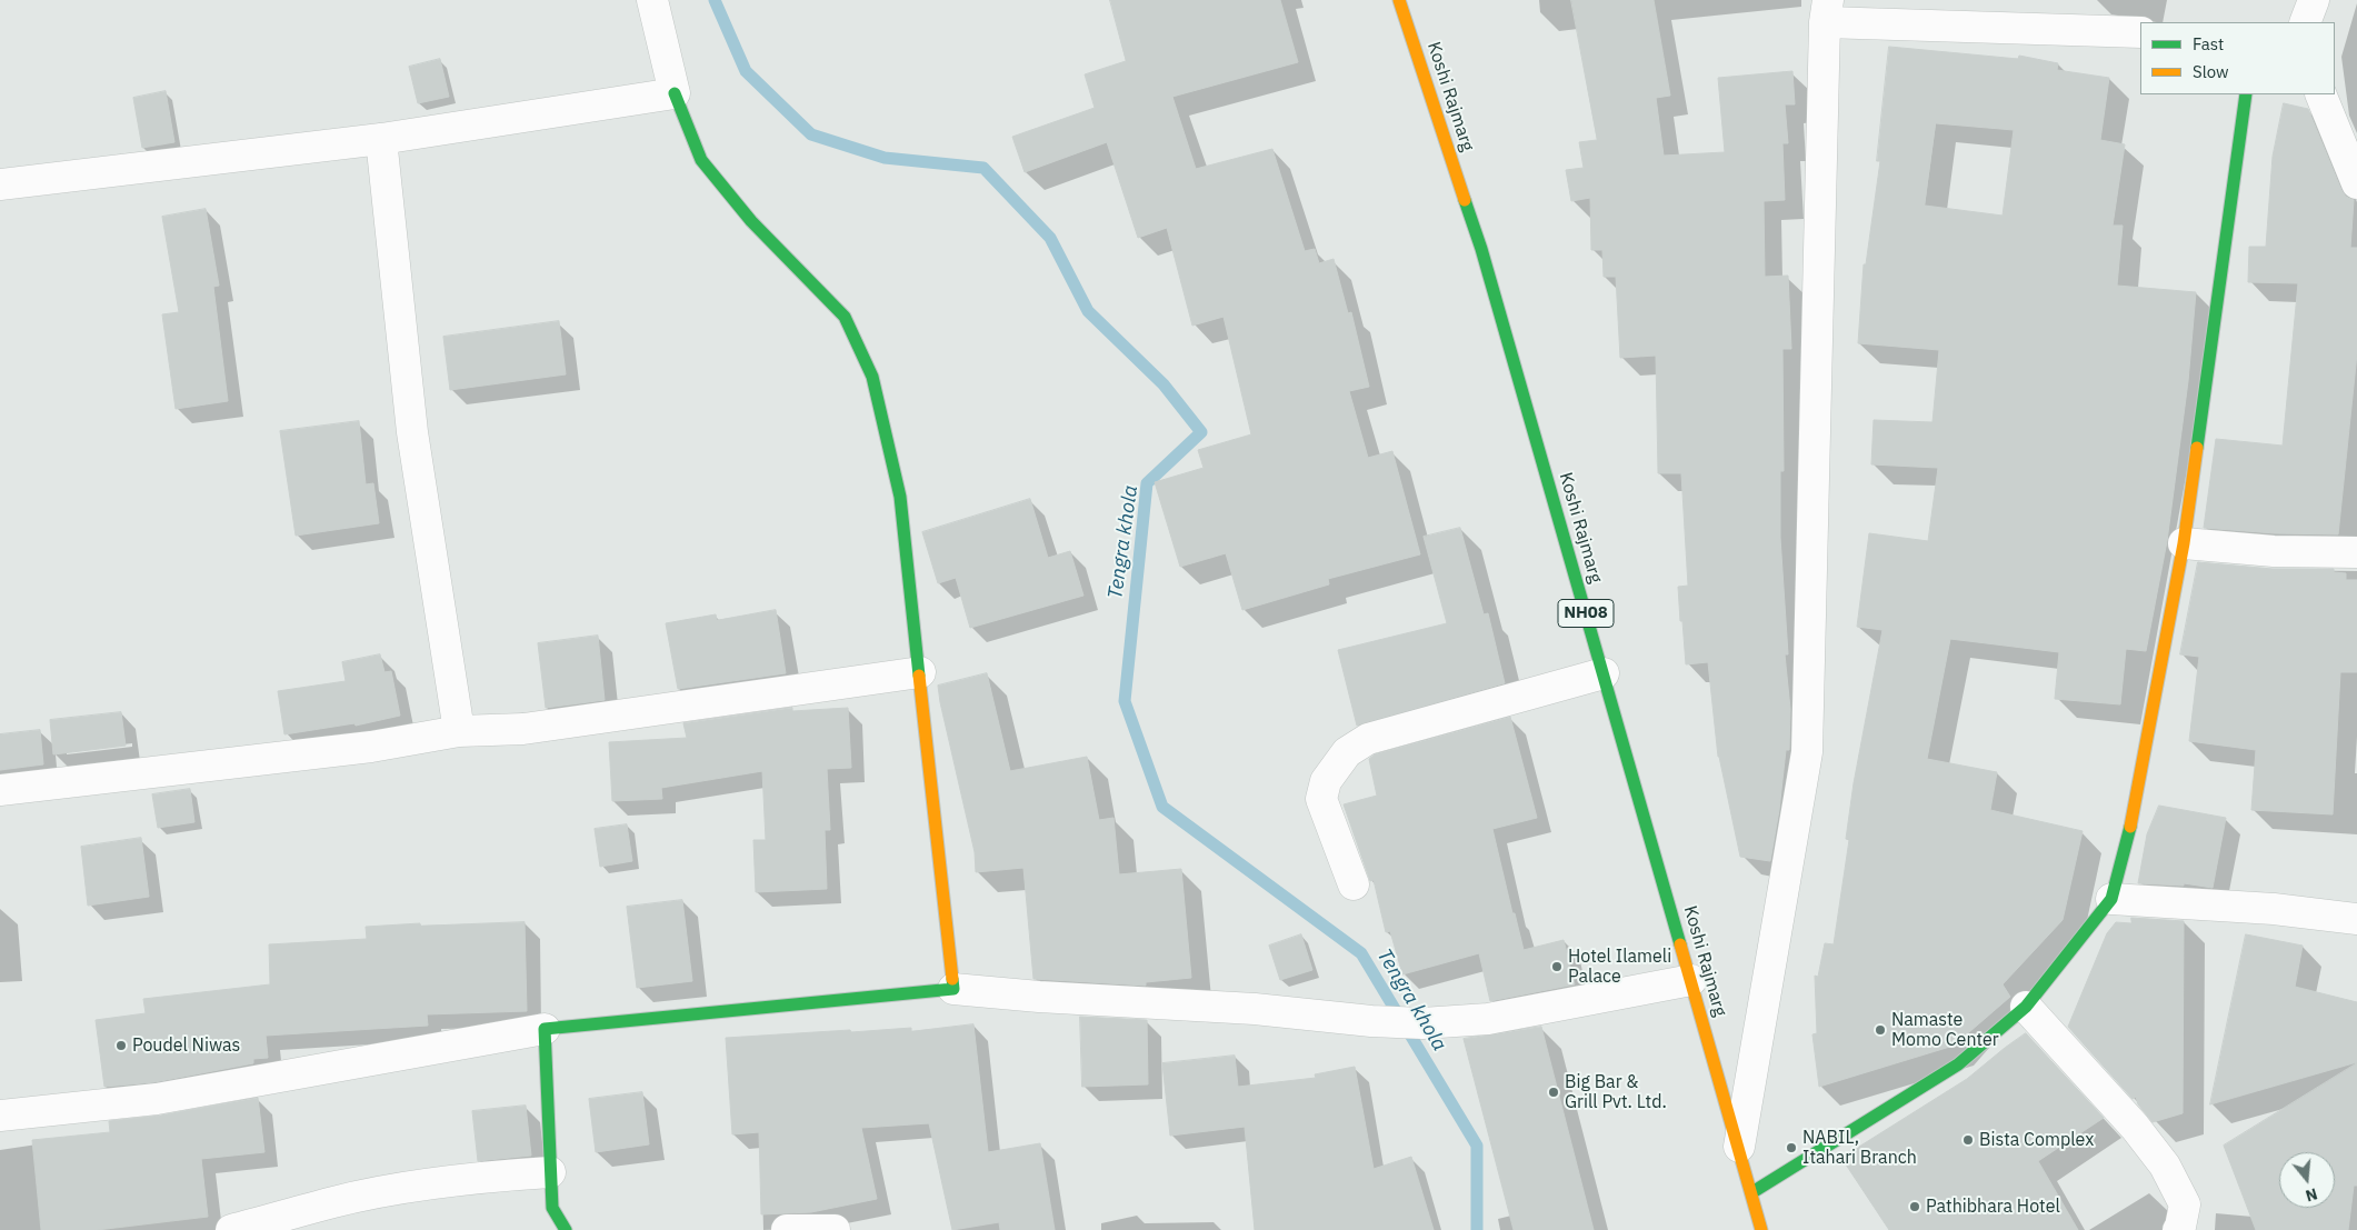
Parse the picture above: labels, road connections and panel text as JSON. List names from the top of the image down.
{
  "streets": {
    "street": ["Koshi Rajmarg", "NH08"]
  },
  "water": ["Tengra khola"],
  "places": [
    "Hotel Ilameli Palace",
    "Namaste Momo Center",
    "Poudel Niwas",
    "Big Bar & Grill Pvt. Ltd.",
    "Bista Complex",
    "NABIL, Itahari Branch",
    "Pathibhara Hotel"
  ],
  "legend": ["Fast", "Slow"],
  "north": "bottom"
}
